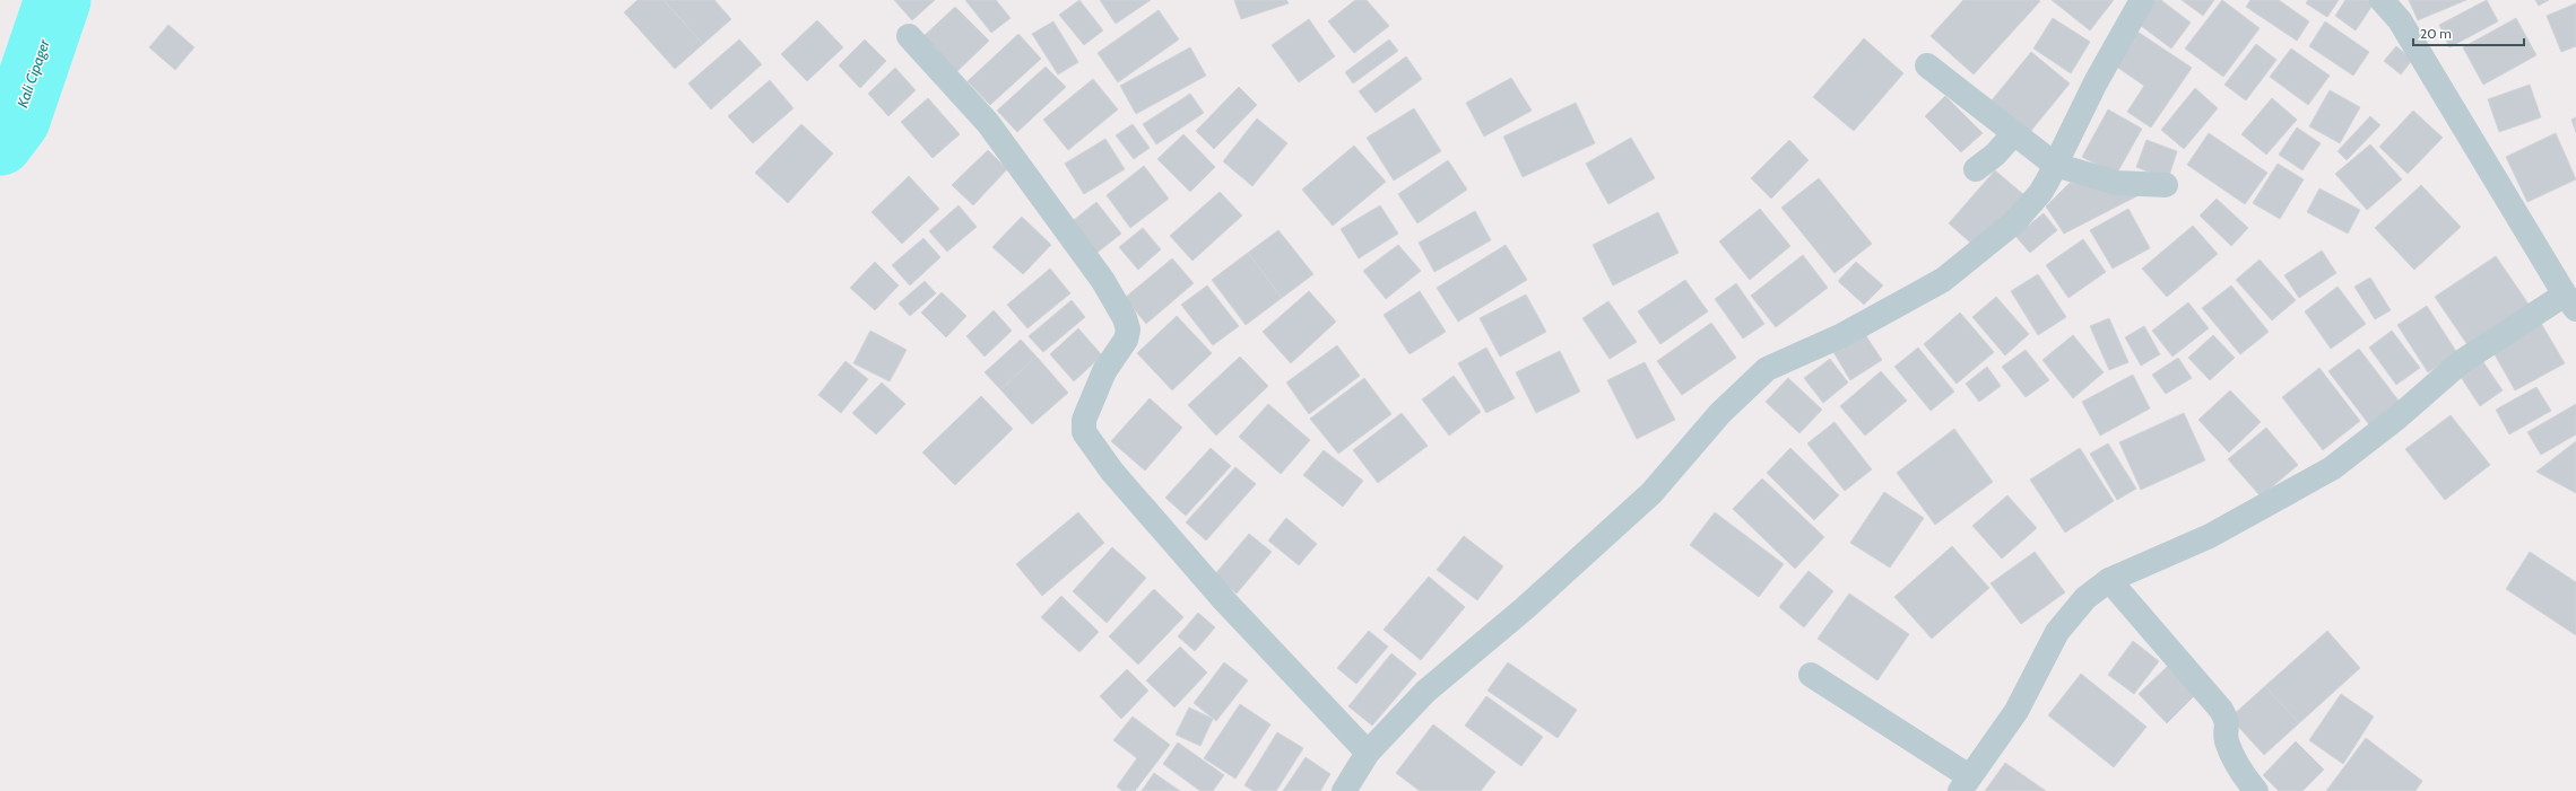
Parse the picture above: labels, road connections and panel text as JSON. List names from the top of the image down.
{
  "water": ["Kali Cipager"],
  "scale_bar": "20 m"
}
